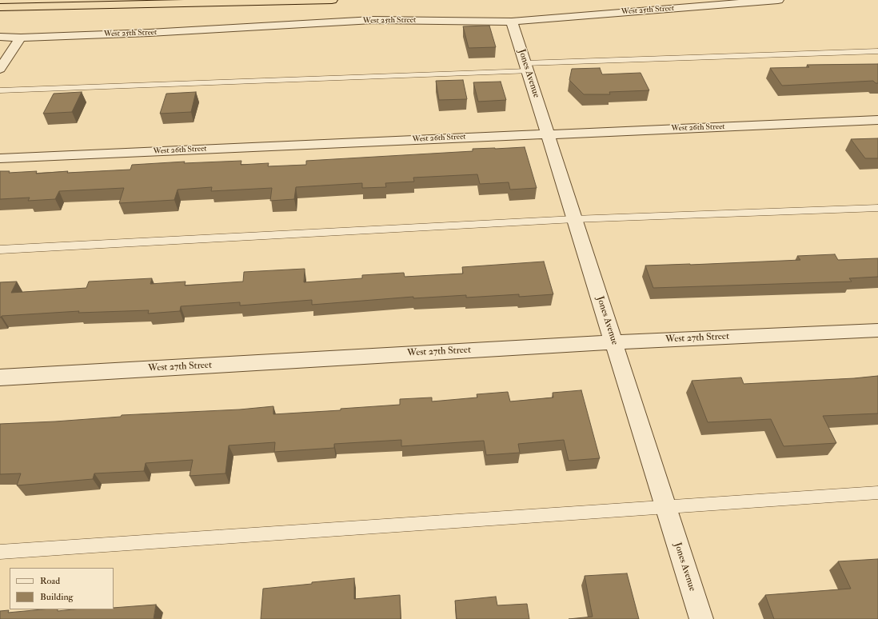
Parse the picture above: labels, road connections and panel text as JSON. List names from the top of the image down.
{
  "streets": {
    "street": [
      "West 25th Street",
      "Jones Avenue",
      "West 26th Street",
      "West 27th Street"
    ]
  },
  "crossings": [
    ["West 25th Street", "Jones Avenue"],
    ["Jones Avenue", "West 26th Street"],
    ["Jones Avenue", "West 27th Street"]
  ],
  "legend": ["Road", "Building"]
}
